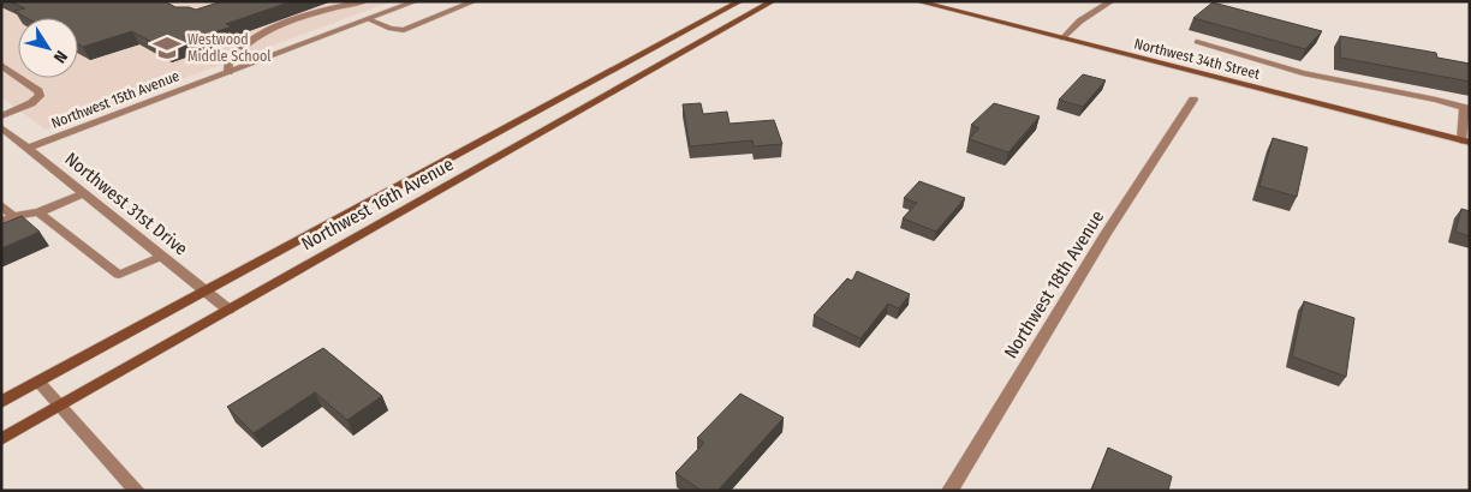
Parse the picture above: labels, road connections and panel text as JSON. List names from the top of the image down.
{
  "streets": {
    "main road": ["Northwest 34th Street", "Northwest 16th Avenue"],
    "street": ["Northwest 15th Avenue", "Northwest 31st Drive", "Northwest 18th Avenue"]
  },
  "crossings": [
    ["Northwest 15th Avenue", "Northwest 31st Drive"],
    ["Northwest 31st Drive", "Northwest 16th Avenue"]
  ],
  "places": {
    "school or university": ["Westwood Middle School"]
  },
  "north": "bottom right"
}
